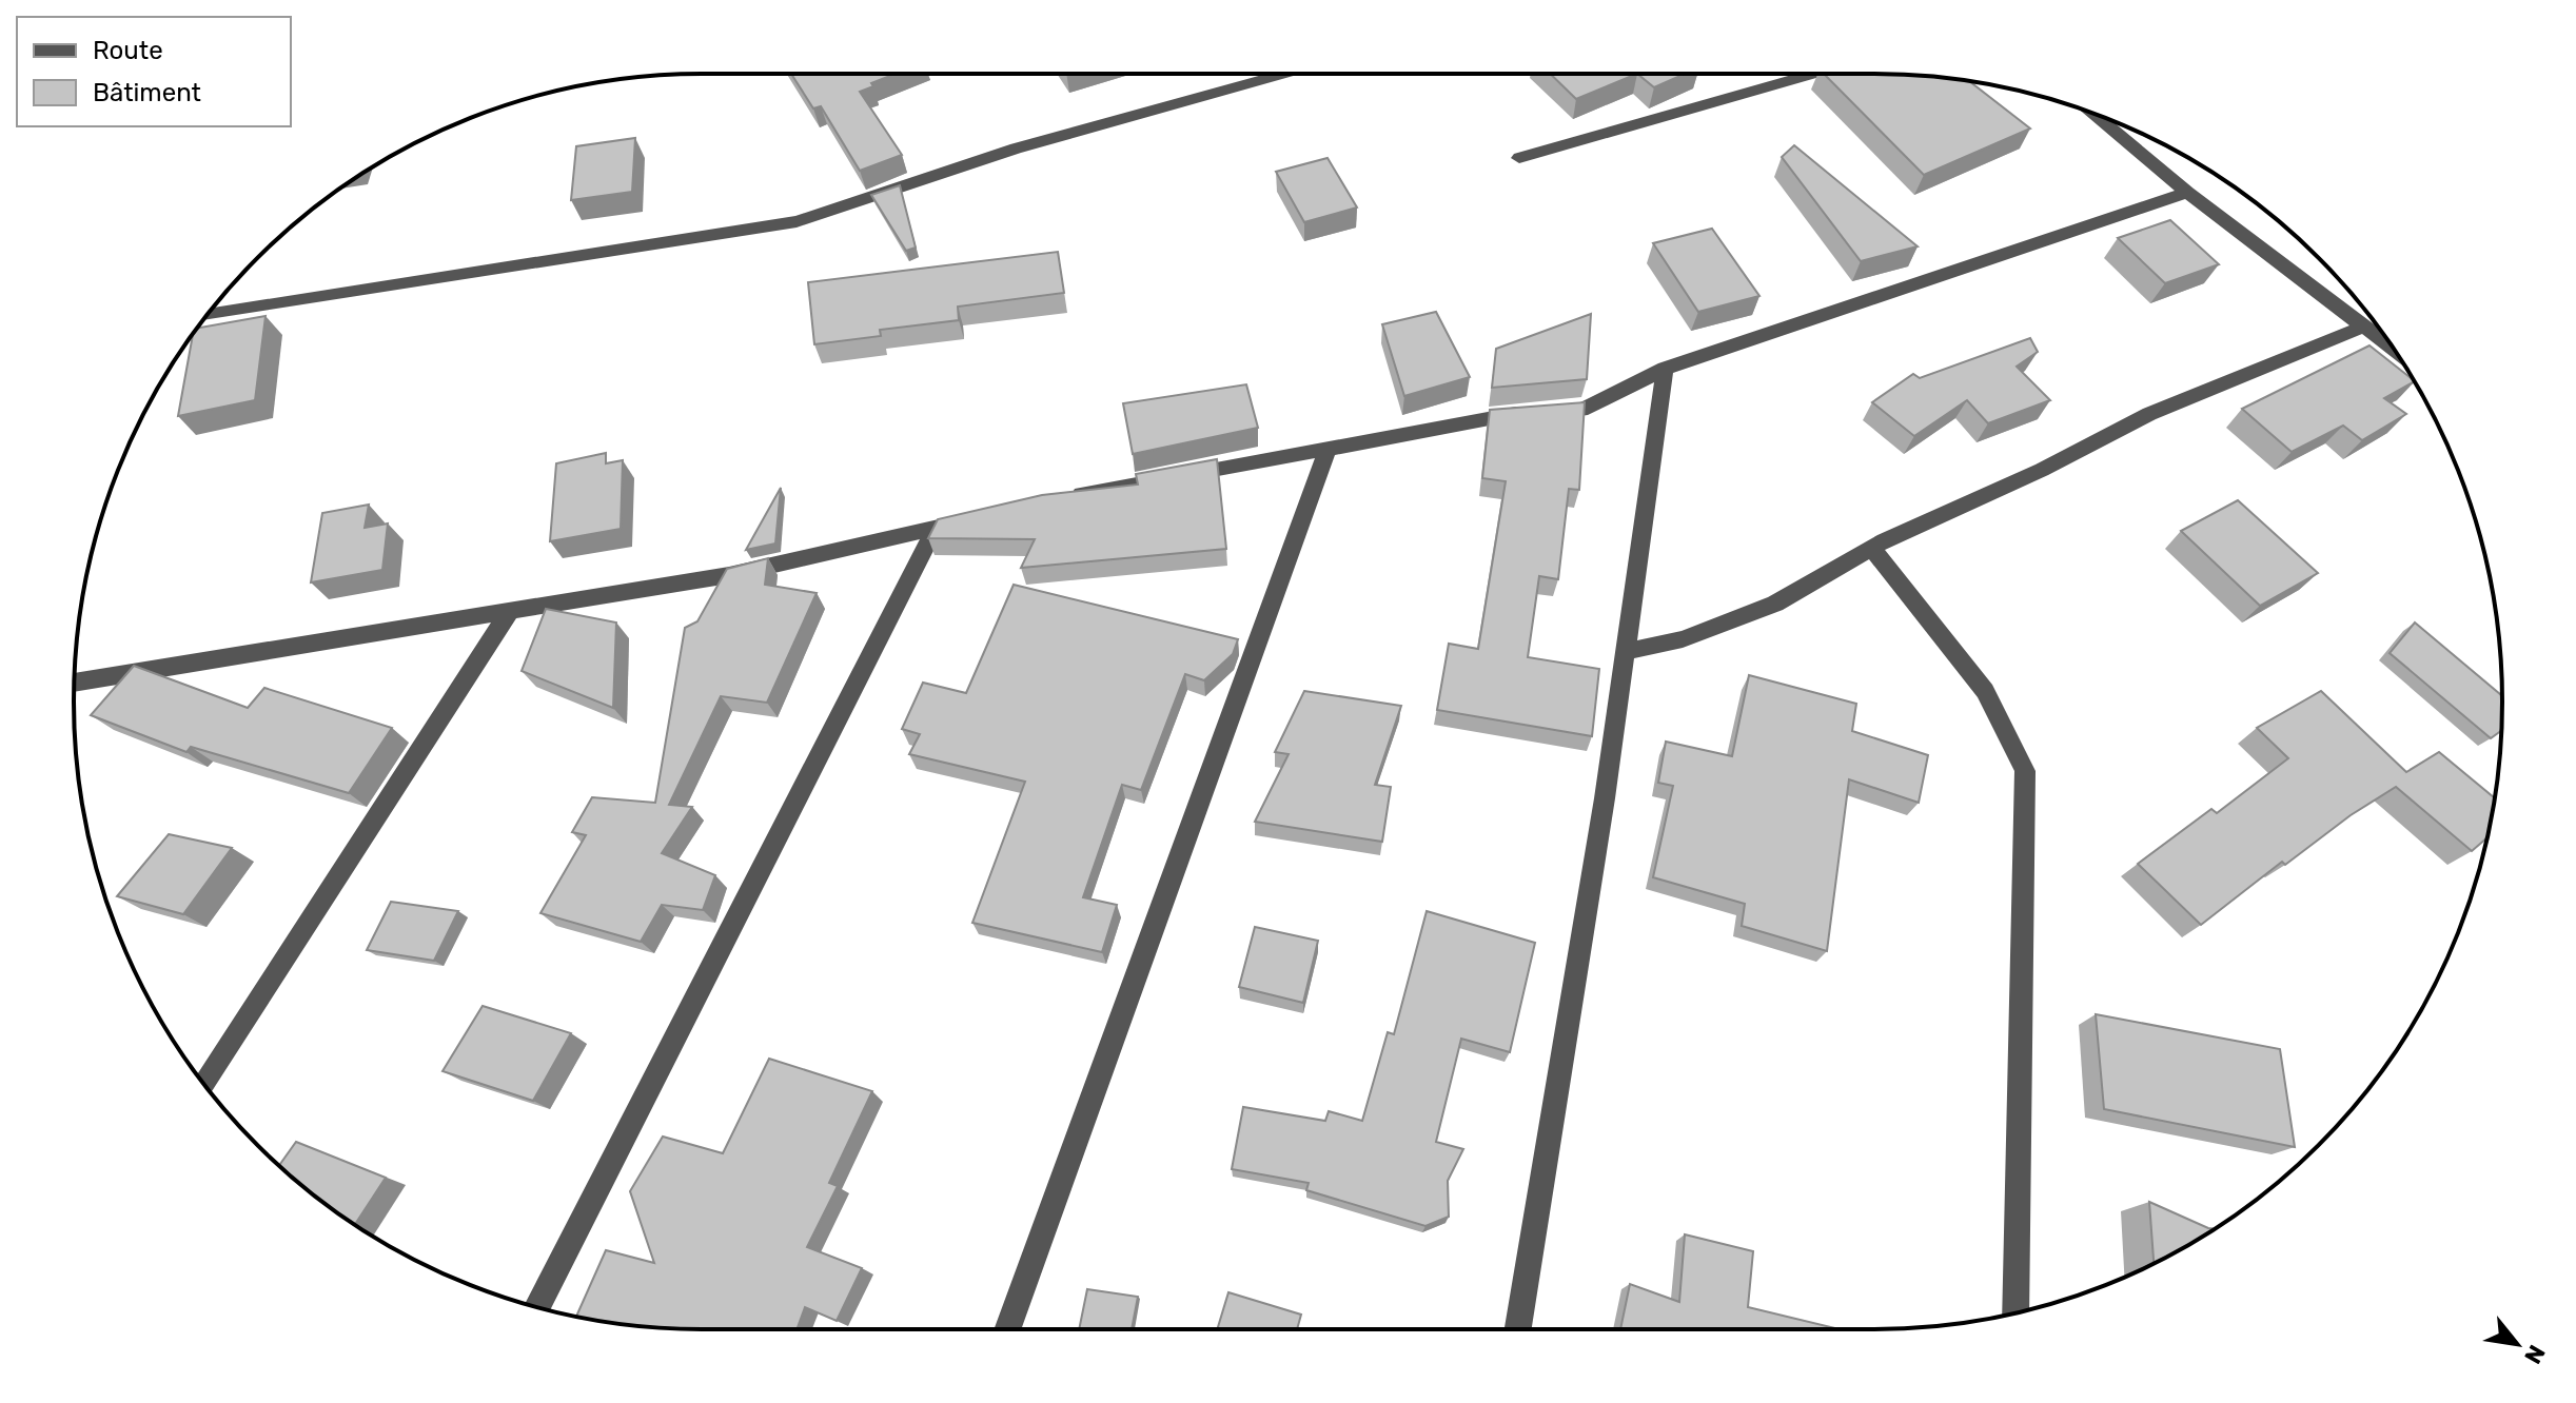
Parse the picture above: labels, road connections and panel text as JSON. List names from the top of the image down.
{
  "legend": ["Route", "Bâtiment"],
  "north": "bottom right"
}
